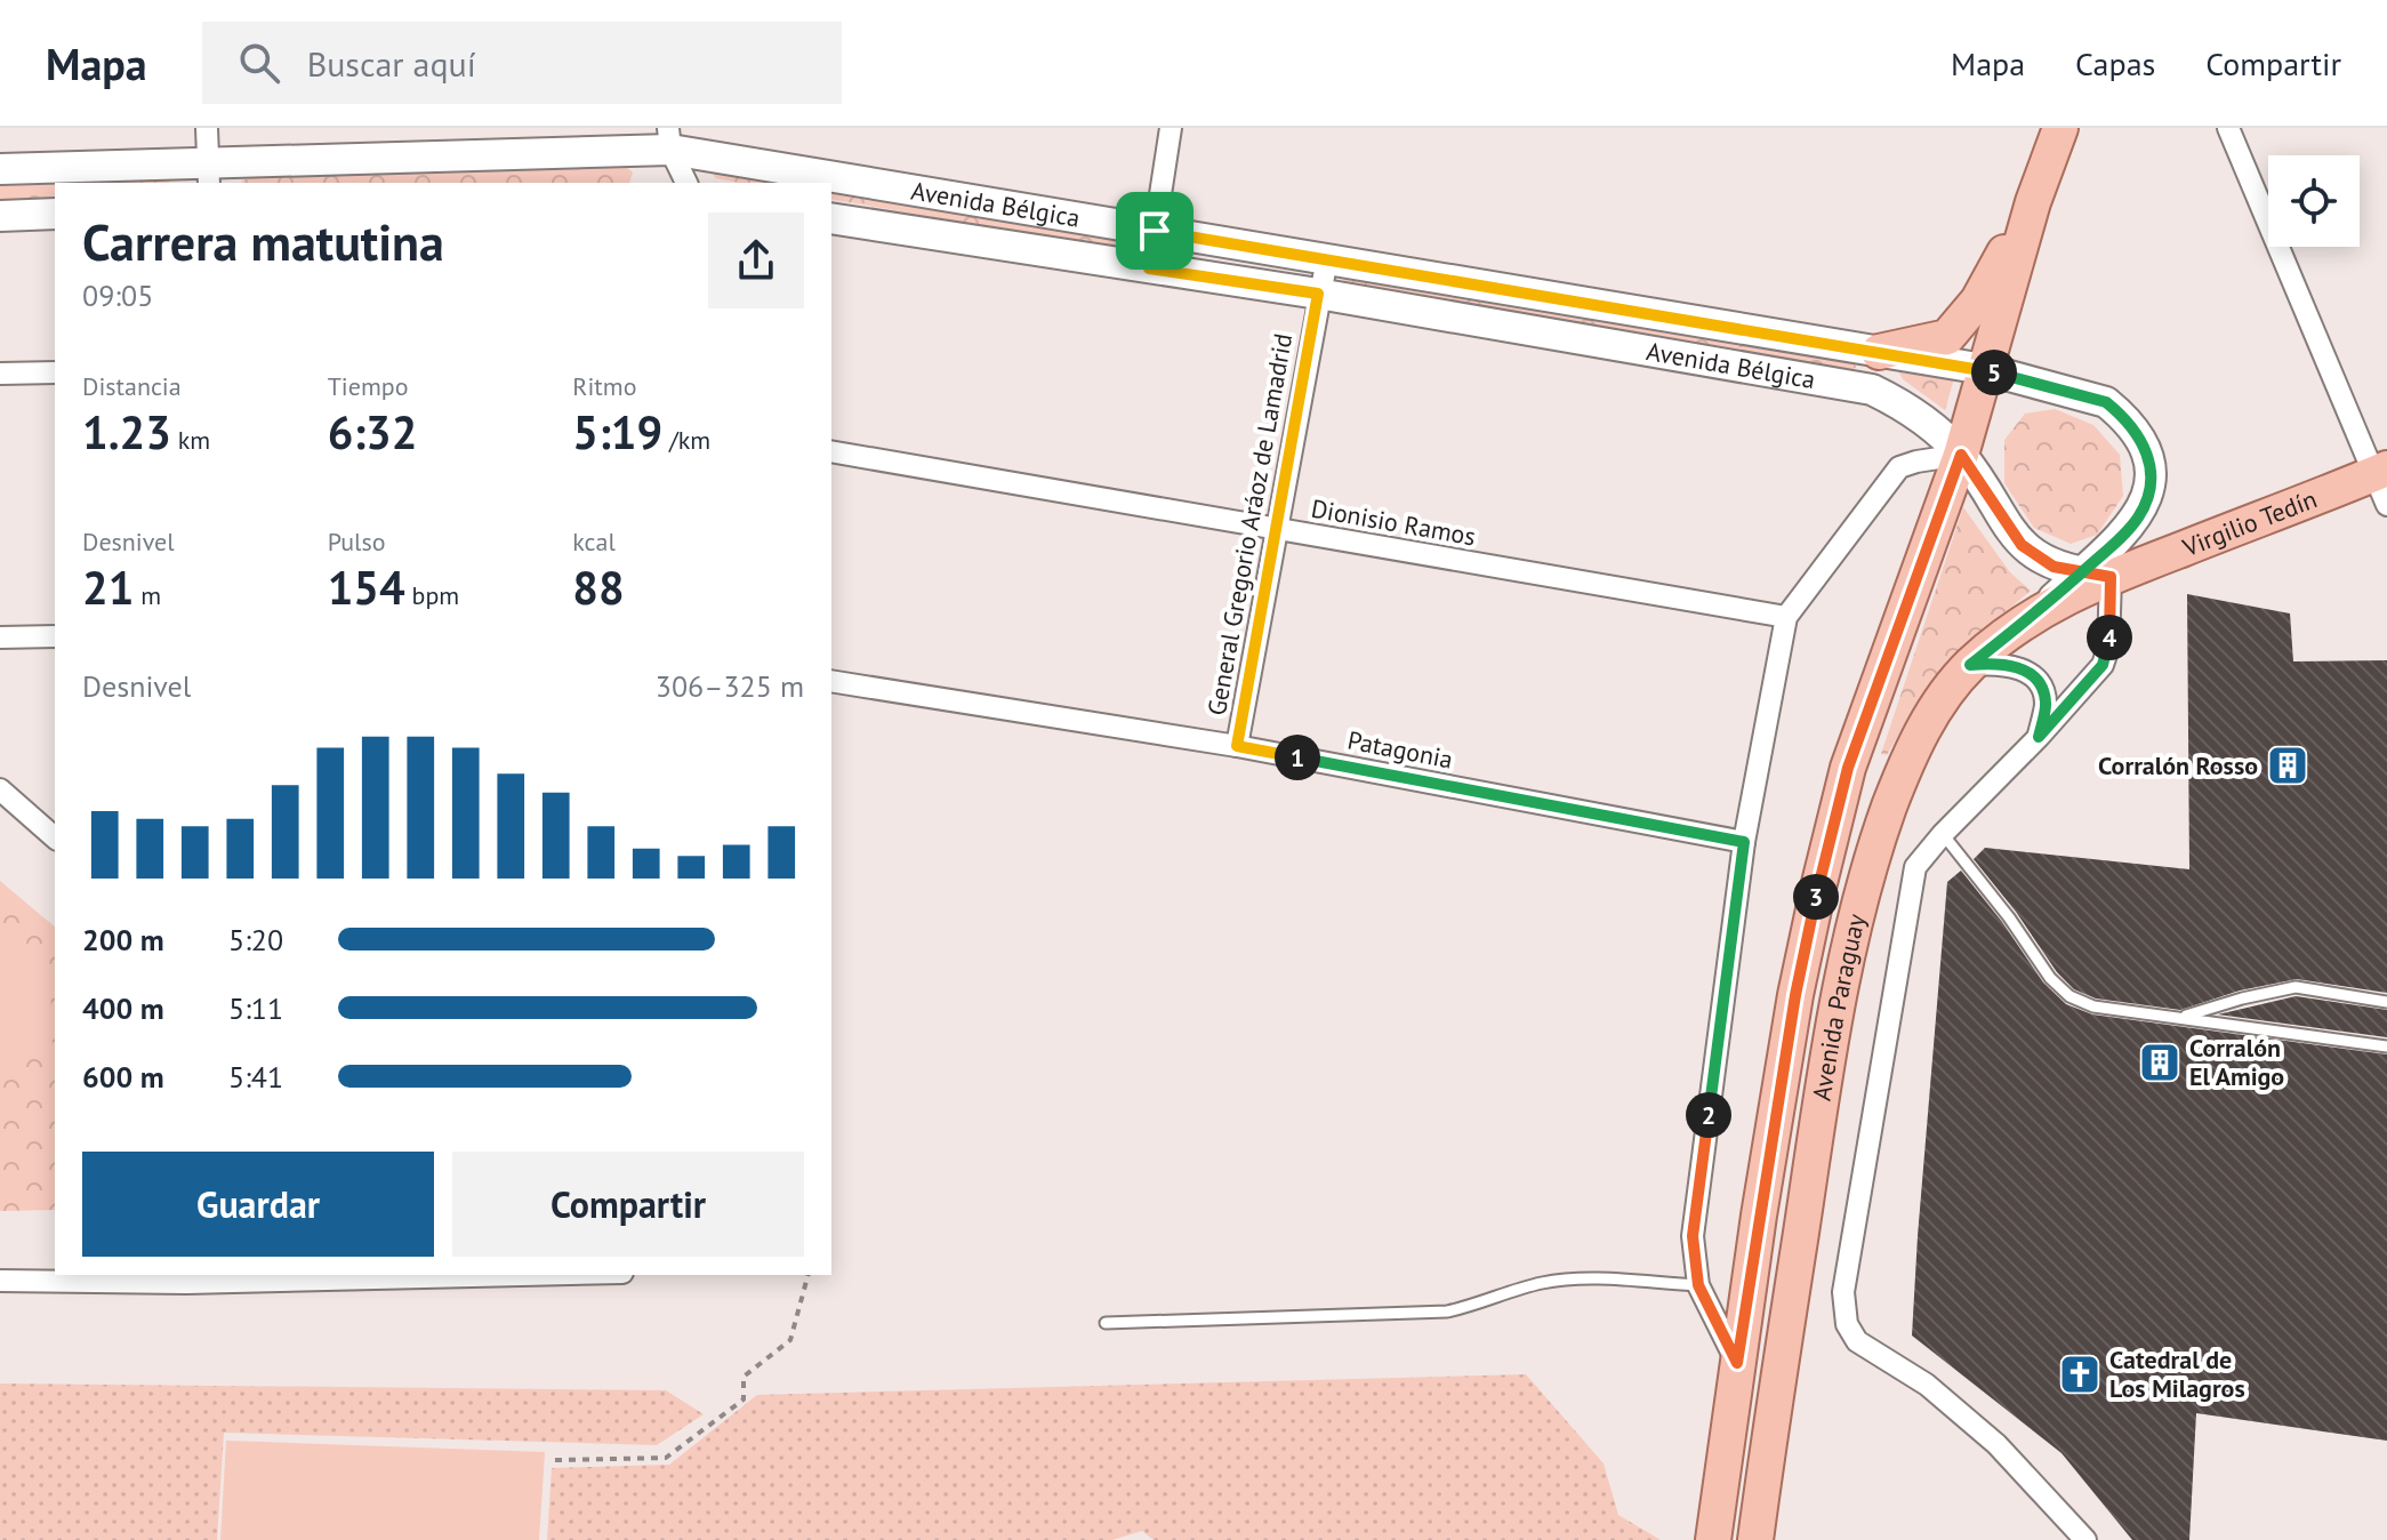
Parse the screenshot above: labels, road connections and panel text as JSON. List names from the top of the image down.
{
  "streets": {
    "main road": ["Avenida Bélgica", "Virgilio Tedín", "Avenida Paraguay"],
    "street": ["Dionisio Ramos", "General Gregorio Aráoz de Lamadrid", "Patagonia"]
  },
  "crossings": [
    ["Avenida Bélgica", "Virgilio Tedín"],
    ["Avenida Bélgica", "General Gregorio Aráoz de Lamadrid"],
    ["Avenida Bélgica", "Avenida Paraguay"],
    ["Dionisio Ramos", "General Gregorio Aráoz de Lamadrid"],
    ["Virgilio Tedín", "Avenida Paraguay"],
    ["General Gregorio Aráoz de Lamadrid", "Patagonia"]
  ],
  "places": {
    "building": ["Corralón Rosso", "Corralón El Amigo"],
    "church": ["Catedral de Los Milagros"]
  },
  "page": {
    "header": "Mapa",
    "search": "Buscar aquí",
    "nav": ["Mapa", "Capas", "Compartir"],
    "heading": ["Carrera matutina", "09:05"],
    "stats": [
      ["Distancia", "1.23 km"],
      ["Tiempo", "6:32"],
      ["Ritmo", "5:19 /km"],
      ["Desnivel", "21 m"],
      ["Pulso", "154 bpm"],
      ["kcal", "88"]
    ],
    "pins": [
      "5",
      "4",
      "1",
      "3",
      "2"
    ],
    "chart": ["Desnivel", "306–325 m"],
    "list": [
      {
        "name": "200 m",
        "note": "5:20"
      },
      {
        "name": "400 m",
        "note": "5:11"
      },
      {
        "name": "600 m",
        "note": "5:41"
      }
    ],
    "buttons": ["Guardar", "Compartir"]
  }
}
